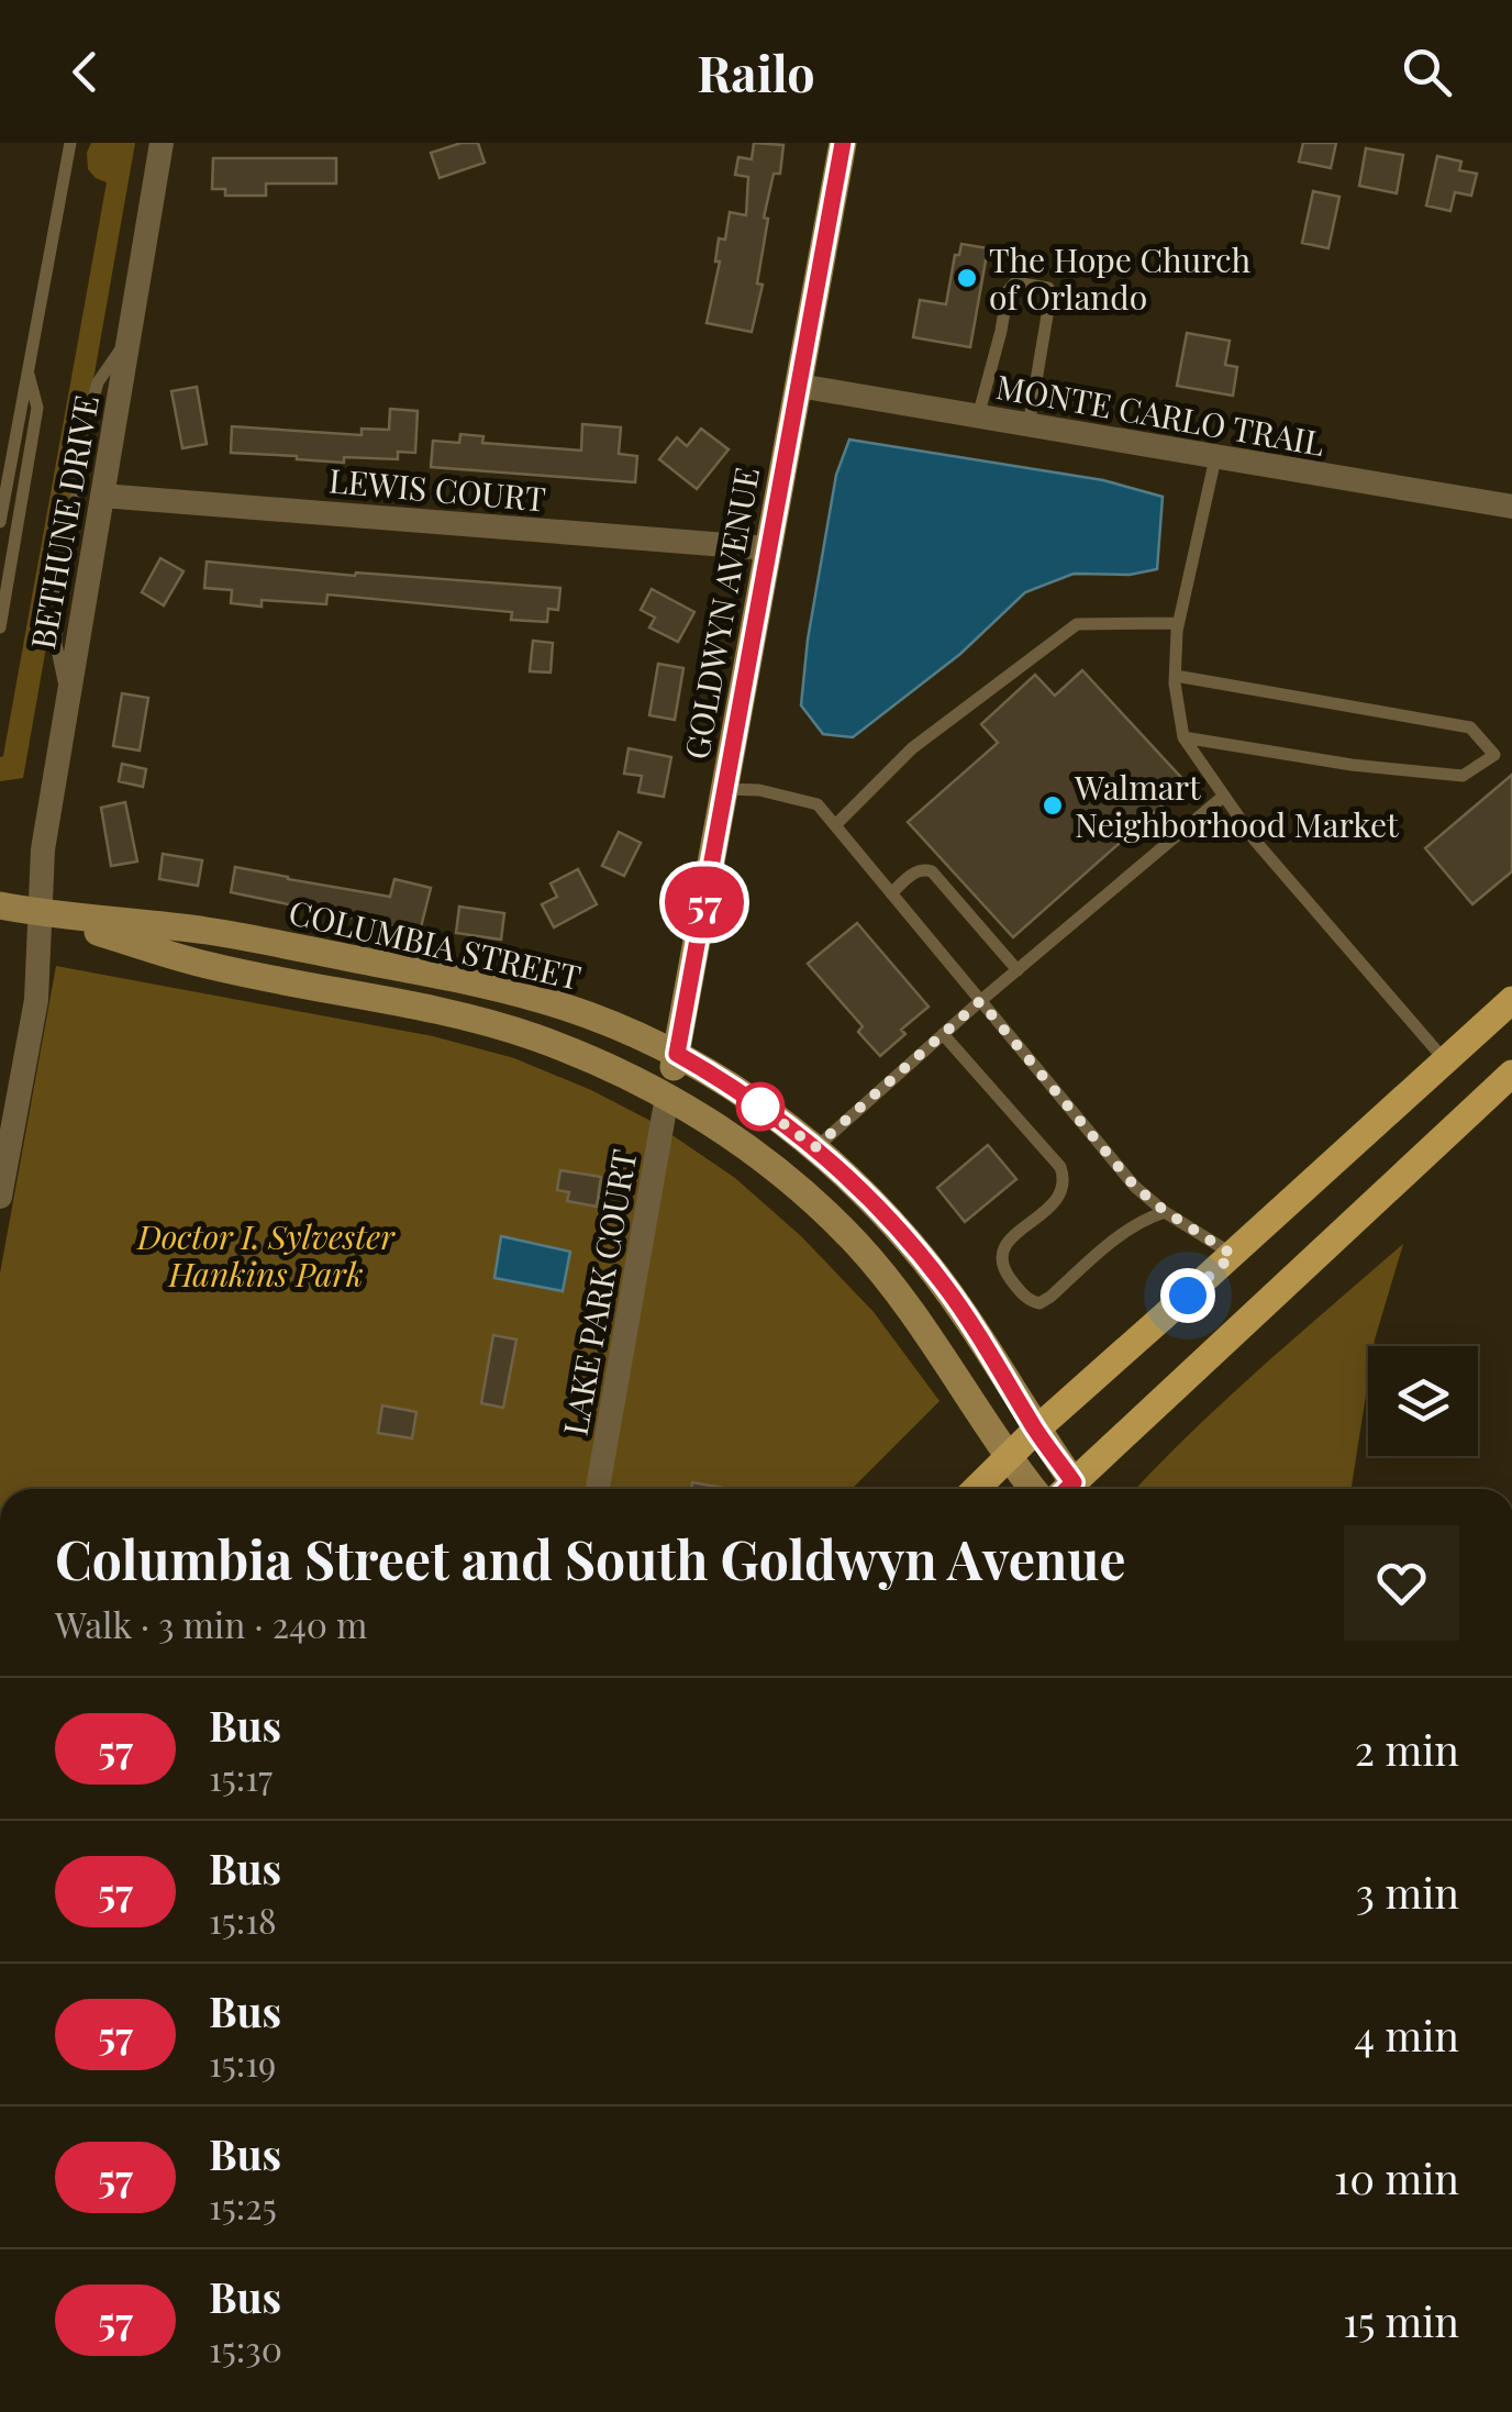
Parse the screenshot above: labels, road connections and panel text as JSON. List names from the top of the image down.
{
  "streets": {
    "street": [
      "MONTE CARLO TRAIL",
      "LEWIS COURT",
      "BETHUNE DRIVE",
      "GOLDWYN AVENUE",
      "COLUMBIA STREET",
      "LAKE PARK COURT"
    ]
  },
  "crossings": [
    ["MONTE CARLO TRAIL", "GOLDWYN AVENUE"],
    ["LEWIS COURT", "BETHUNE DRIVE"],
    ["LEWIS COURT", "GOLDWYN AVENUE"],
    ["BETHUNE DRIVE", "COLUMBIA STREET"],
    ["GOLDWYN AVENUE", "COLUMBIA STREET"],
    ["GOLDWYN AVENUE", "LAKE PARK COURT"],
    ["COLUMBIA STREET", "LAKE PARK COURT"]
  ],
  "parks": ["Doctor I. Sylvester Hankins Park"],
  "places": ["The Hope Church of Orlando", "Walmart Neighborhood Market"],
  "lines": ["bus line 57"],
  "page": {
    "header": "Railo",
    "on_map": "57",
    "heading": ["Columbia Street and South Goldwyn Avenue", "Walk · 3 min · 240 m"],
    "list": [
      {
        "mark": "57",
        "name": "Bus",
        "note": "15:17",
        "value": "2 min"
      },
      {
        "mark": "57",
        "name": "Bus",
        "note": "15:18",
        "value": "3 min"
      },
      {
        "mark": "57",
        "name": "Bus",
        "note": "15:19",
        "value": "4 min"
      },
      {
        "mark": "57",
        "name": "Bus",
        "note": "15:25",
        "value": "10 min"
      },
      {
        "mark": "57",
        "name": "Bus",
        "note": "15:30",
        "value": "15 min"
      }
    ]
  }
}
